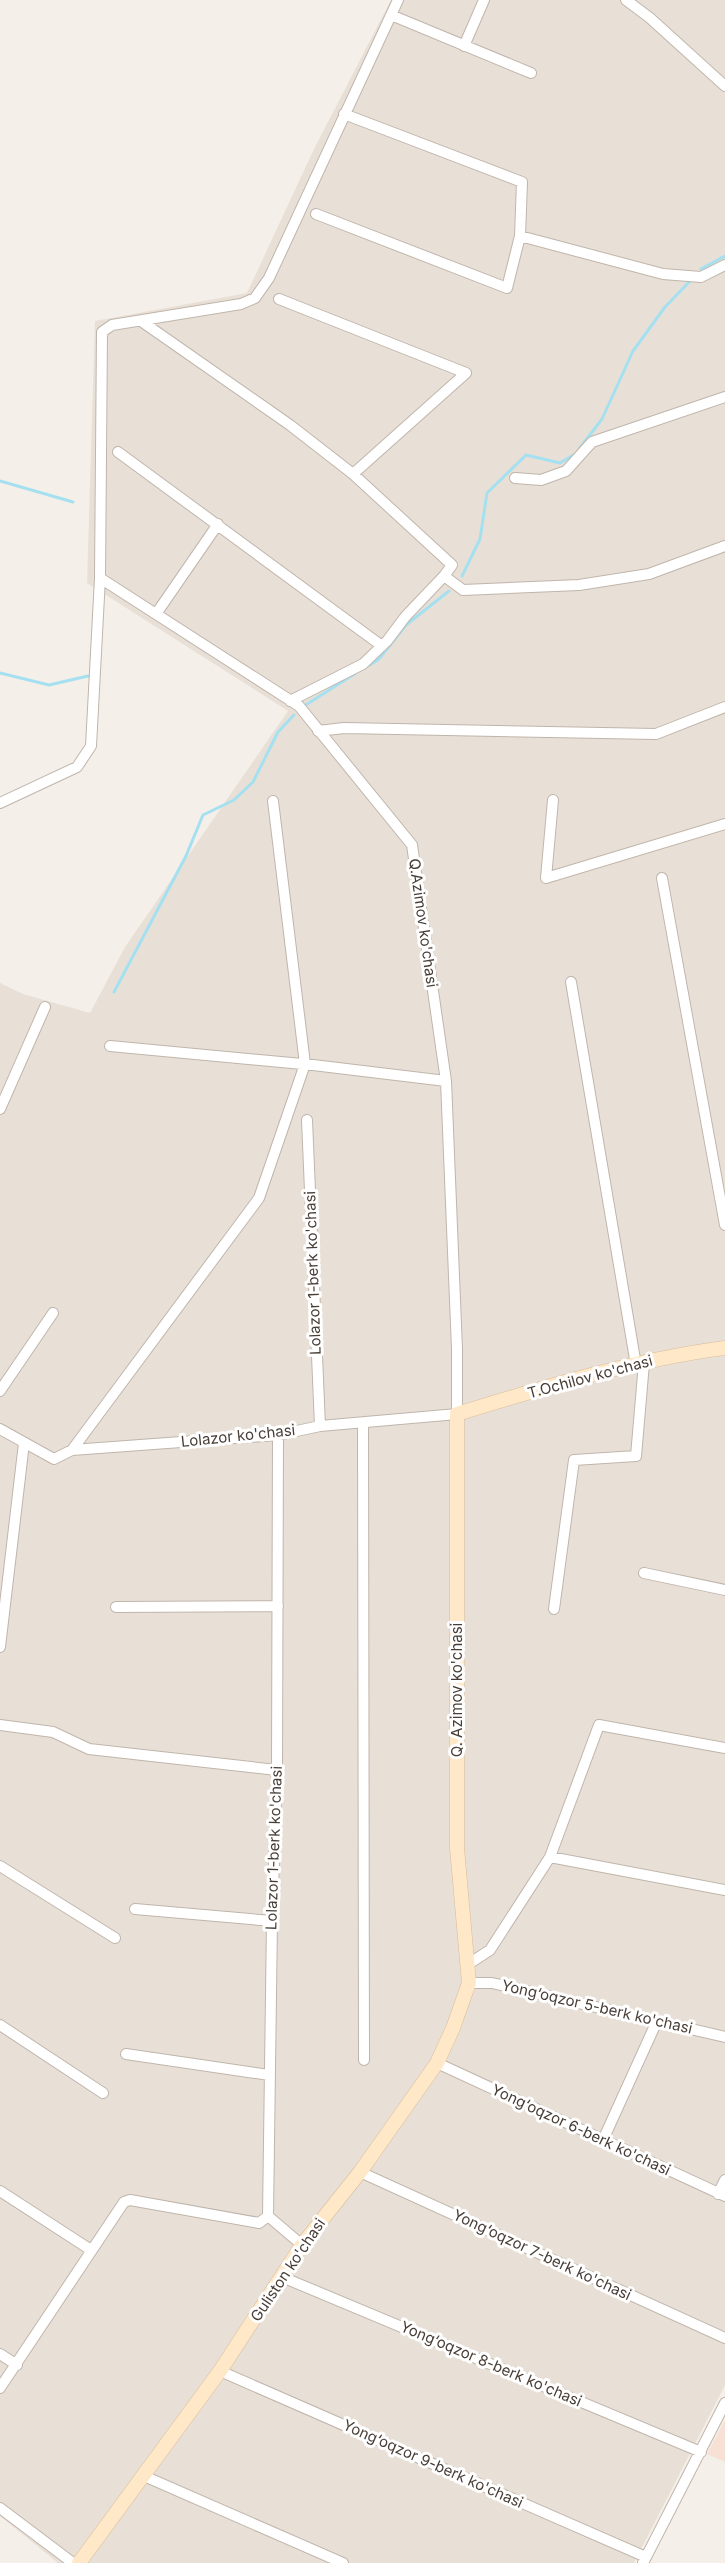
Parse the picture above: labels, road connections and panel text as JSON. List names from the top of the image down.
{
  "streets": {
    "main road": ["T.Ochilov ko'chasi", "Q. Azimov ko'chasi", "Guliston ko'chasi"],
    "street": [
      "Q.Azimov ko'chasi",
      "Lolazor 1-berk ko'chasi",
      "Lolazor ko'chasi",
      "Yong‘oqzor 5-berk ko'chasi",
      "Yong‘oqzor 6-berk ko'chasi",
      "Yong‘oqzor 7-berk ko'chasi",
      "Yong‘oqzor 8-berk ko'chasi",
      "Yong‘oqzor 9-berk ko'chasi"
    ]
  },
  "crossings": [
    ["Q.Azimov ko'chasi", "T.Ochilov ko'chasi"],
    ["Q.Azimov ko'chasi", "Lolazor ko'chasi"],
    ["Q.Azimov ko'chasi", "Q. Azimov ko'chasi"],
    ["Lolazor 1-berk ko'chasi", "Lolazor ko'chasi"],
    ["T.Ochilov ko'chasi", "Lolazor ko'chasi"],
    ["T.Ochilov ko'chasi", "Q. Azimov ko'chasi"],
    ["Lolazor ko'chasi", "Q. Azimov ko'chasi"],
    ["Q. Azimov ko'chasi", "Guliston ko'chasi"],
    ["Yong‘oqzor 5-berk ko'chasi", "Guliston ko'chasi"],
    ["Yong‘oqzor 6-berk ko'chasi", "Guliston ko'chasi"],
    ["Yong‘oqzor 7-berk ko'chasi", "Guliston ko'chasi"],
    ["Guliston ko'chasi", "Yong‘oqzor 8-berk ko'chasi"],
    ["Guliston ko'chasi", "Yong‘oqzor 9-berk ko'chasi"]
  ]
}
